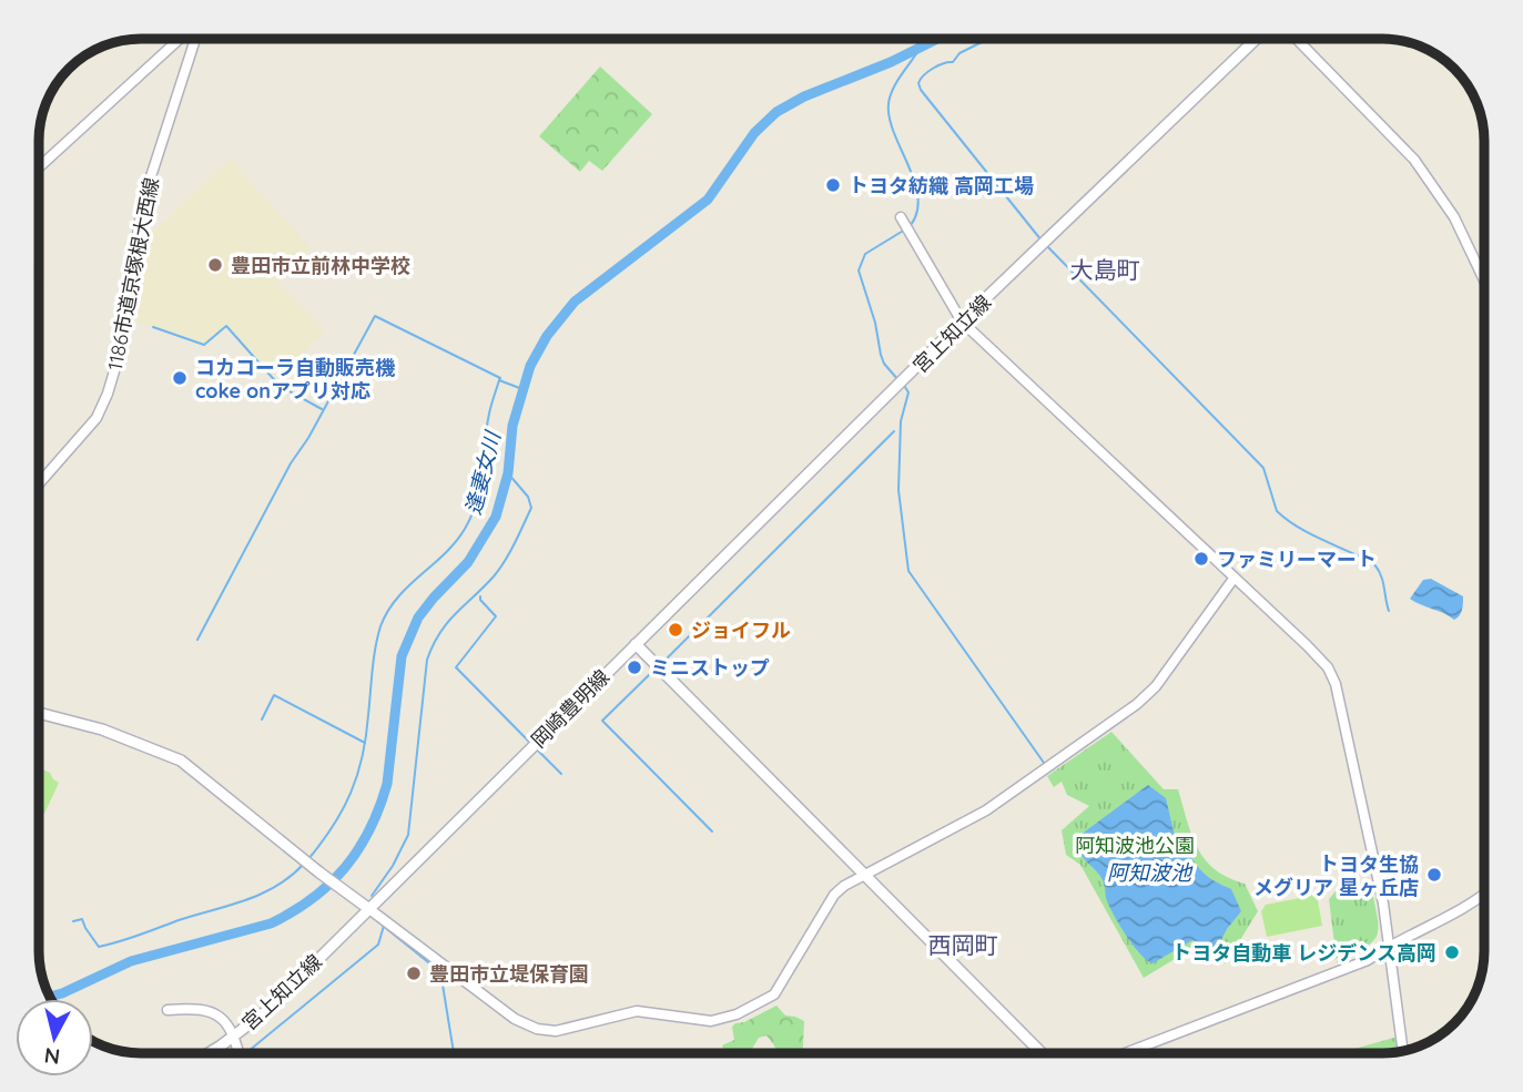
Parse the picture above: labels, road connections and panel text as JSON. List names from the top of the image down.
{
  "streets": {
    "main road": ["宮上知立線", "岡崎豊明線"],
    "street": ["1186市道京塚根大西線"]
  },
  "crossings": [
    ["宮上知立線", "岡崎豊明線"]
  ],
  "districts": ["大島町", "西岡町"],
  "water": ["逢妻女川", "阿知波池"],
  "parks": ["阿知波池公園"],
  "places": [
    "トヨタ紡織 高岡工場",
    "豊田市立前林中学校",
    "コカコーラ自動販売機 coke onアプリ対応",
    "ファミリーマート",
    "ジョイフル",
    "ミニストップ",
    "トヨタ生協 メグリア 星ヶ丘店",
    "トヨタ自動車 レジデンス高岡",
    "豊田市立堤保育園"
  ],
  "north": "bottom"
}
